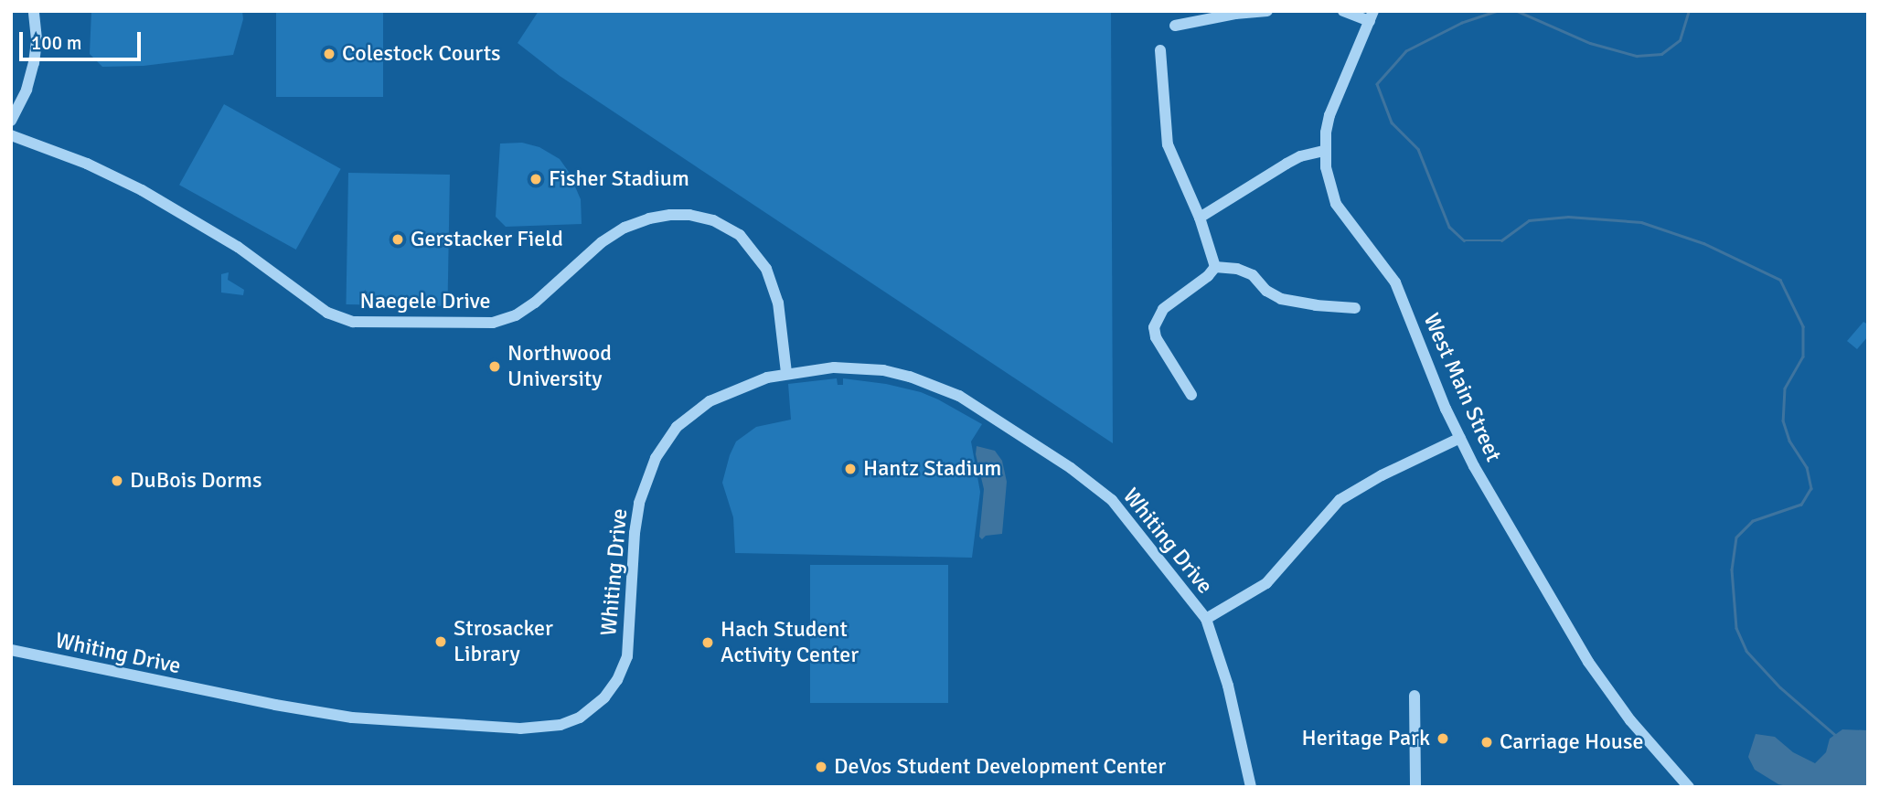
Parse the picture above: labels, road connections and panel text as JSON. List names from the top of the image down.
{
  "streets": {
    "street": ["Naegele Drive", "West Main Street", "Whiting Drive"]
  },
  "crossings": [
    ["Naegele Drive", "Whiting Drive"]
  ],
  "places": [
    "Colestock Courts",
    "Fisher Stadium",
    "Gerstacker Field",
    "Northwood University",
    "Hantz Stadium",
    "DuBois Dorms",
    "Strosacker Library",
    "Hach Student Activity Center",
    "Heritage Park",
    "Carriage House",
    "DeVos Student Development Center"
  ],
  "scale_bar": "100 m"
}
